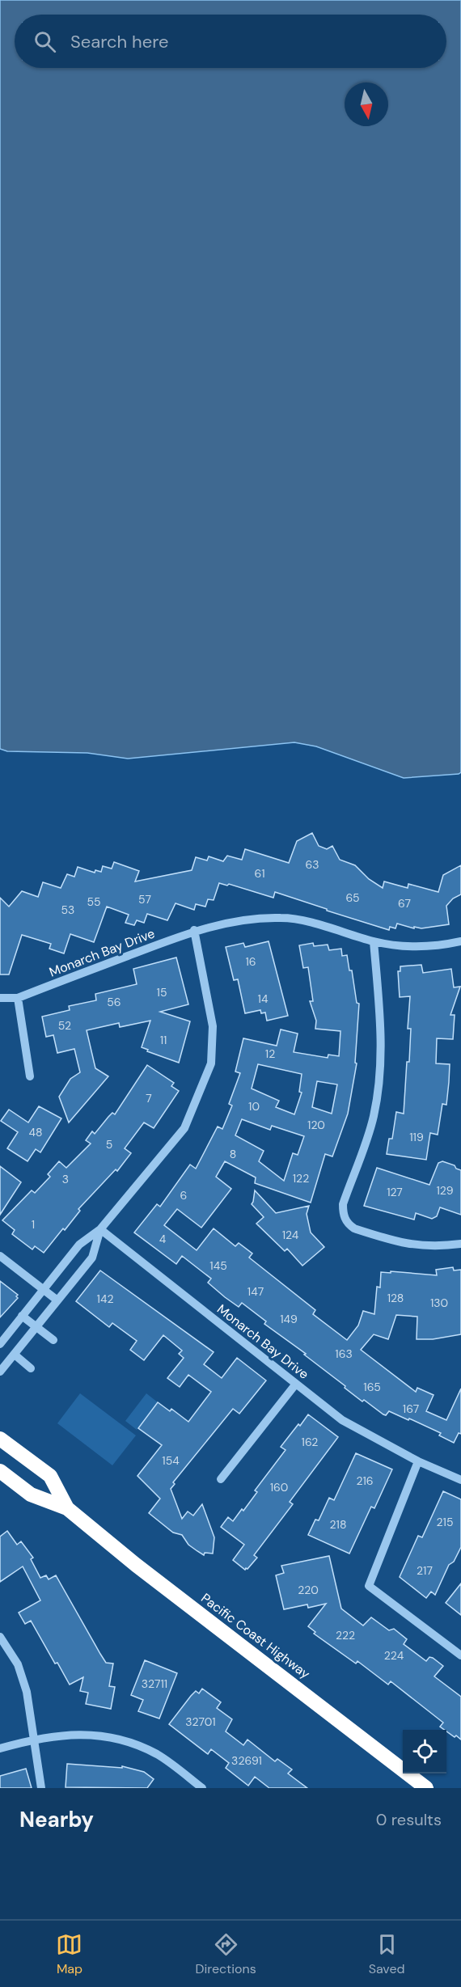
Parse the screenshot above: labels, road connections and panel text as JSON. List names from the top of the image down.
{
  "streets": {
    "highway": ["Pacific Coast Highway"],
    "street": ["Monarch Bay Drive"]
  },
  "house_numbers": [
    "63",
    "61",
    "65",
    "57",
    "55",
    "67",
    "53",
    "16",
    "15",
    "14",
    "56",
    "52",
    "11",
    "12",
    "7",
    "10",
    "120",
    "48",
    "119",
    "5",
    "8",
    "122",
    "3",
    "129",
    "127",
    "6",
    "1",
    "124",
    "4",
    "145",
    "147",
    "128",
    "142",
    "130",
    "149",
    "163",
    "165",
    "167",
    "162",
    "154",
    "216",
    "160",
    "215",
    "218",
    "217",
    "220",
    "222",
    "224",
    "32711",
    "32701",
    "32691"
  ],
  "north": "bottom",
  "page": {
    "search": "Search here",
    "heading": ["Nearby", "0 results"],
    "nav": ["Map", "Directions", "Saved"]
  }
}
